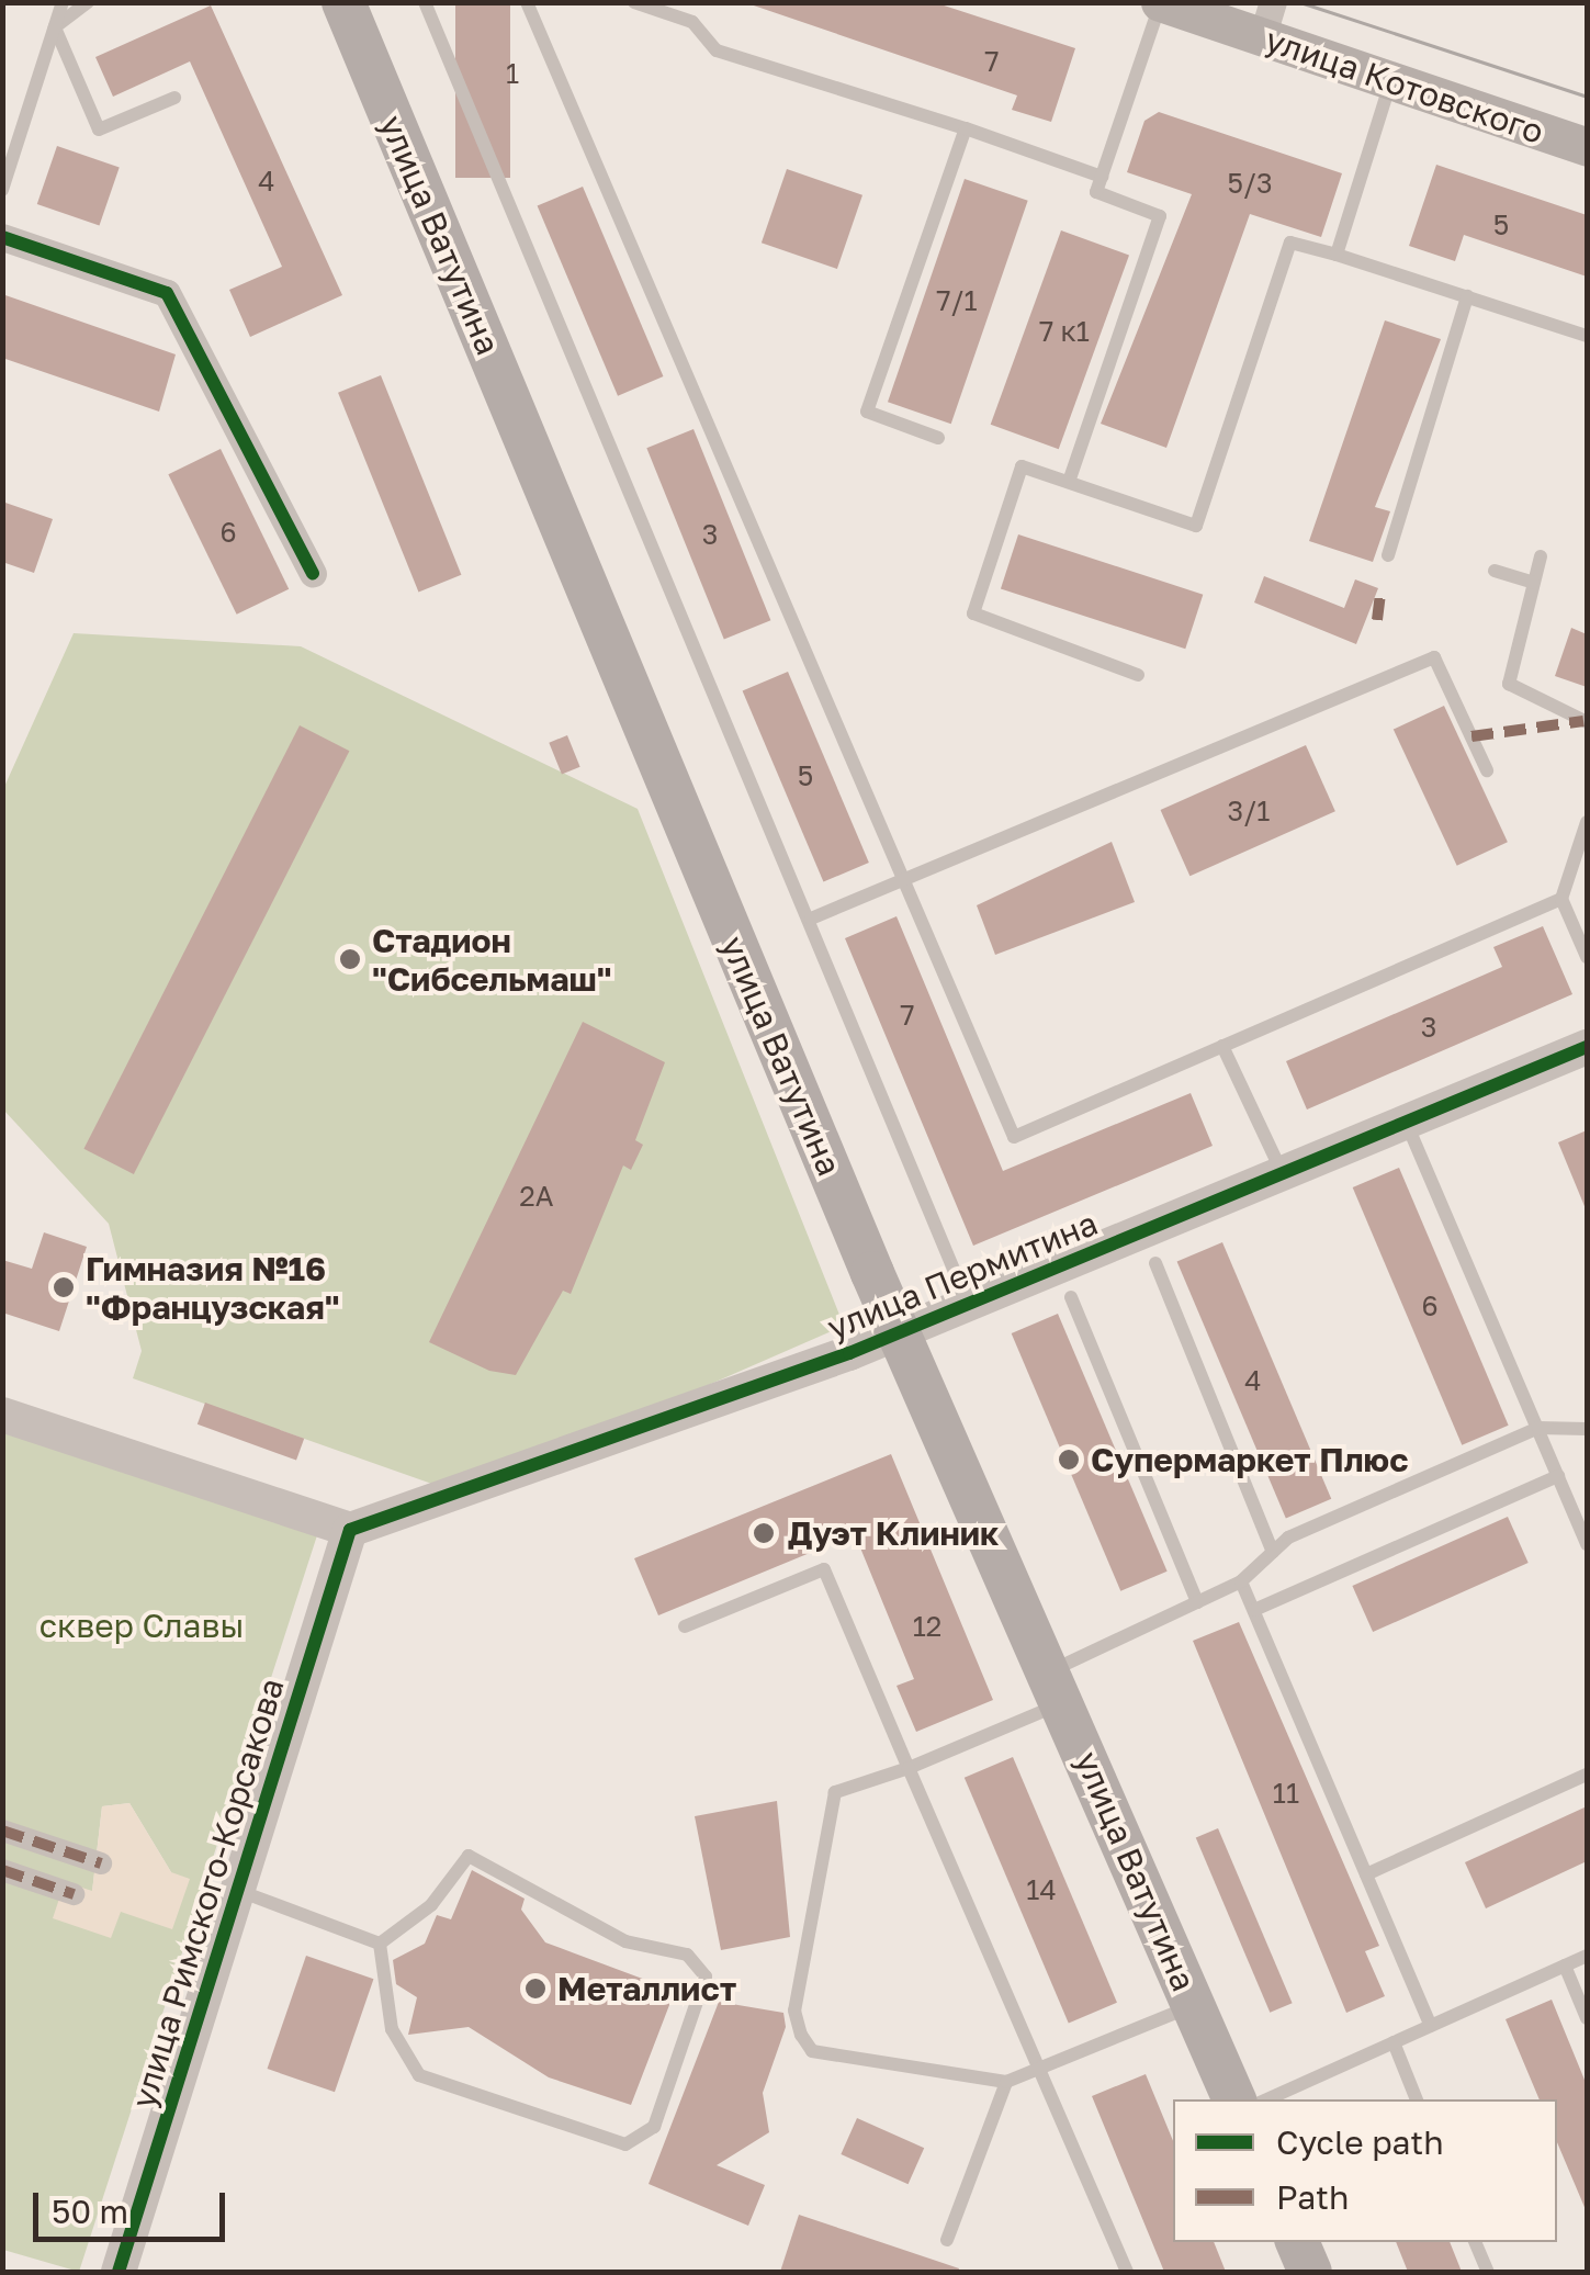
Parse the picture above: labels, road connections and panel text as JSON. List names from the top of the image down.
{
  "streets": {
    "main road": ["улица Котовского", "улица Ватутина"],
    "street": ["улица Пермитина", "улица Римского-Корсакова"]
  },
  "crossings": [
    ["улица Ватутина", "улица Пермитина"],
    ["улица Пермитина", "улица Римского-Корсакова"]
  ],
  "parks": ["сквер Славы"],
  "places": [
    "Стадион \"Сибсельмаш\"",
    "Гимназия №16 \"Французская\"",
    "Супермаркет Плюс",
    "Дуэт Клиник",
    "Металлист"
  ],
  "house_numbers": [
    "7",
    "1",
    "4",
    "5/3",
    "5",
    "7/1",
    "7 к1",
    "6",
    "3",
    "5",
    "3/1",
    "7",
    "3",
    "2А",
    "6",
    "4",
    "12",
    "11",
    "14"
  ],
  "legend": ["Cycle path", "Path"],
  "scale_bar": "50 m"
}
